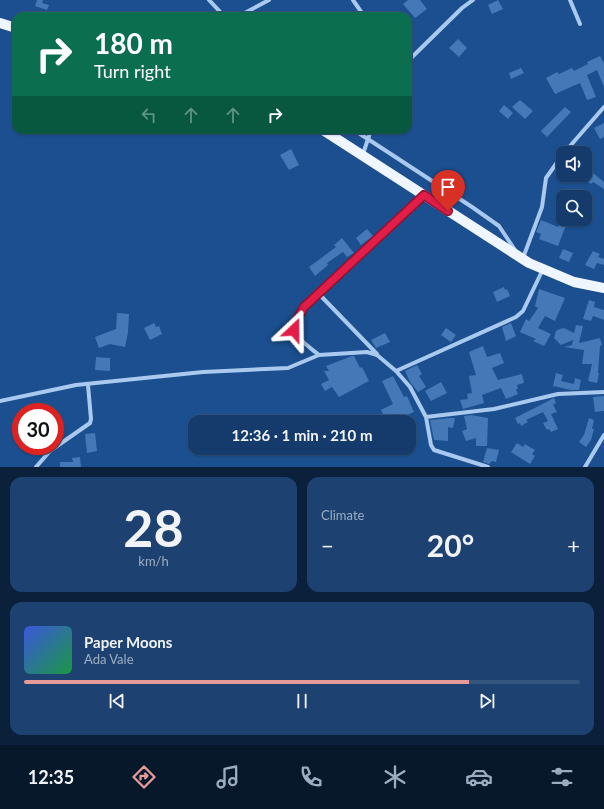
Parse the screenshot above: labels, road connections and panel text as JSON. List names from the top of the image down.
{
  "page": {
    "turn": ["180 m", "Turn right"],
    "limit": "30",
    "trip": "12:36 · 1 min · 210 m",
    "tile": [
      ["28", "km/h"],
      "Climate"
    ],
    "heat": ["−", "20°", "+"],
    "song": ["Paper Moons", "Ada Vale"],
    "tabs": "12:35"
  }
}
